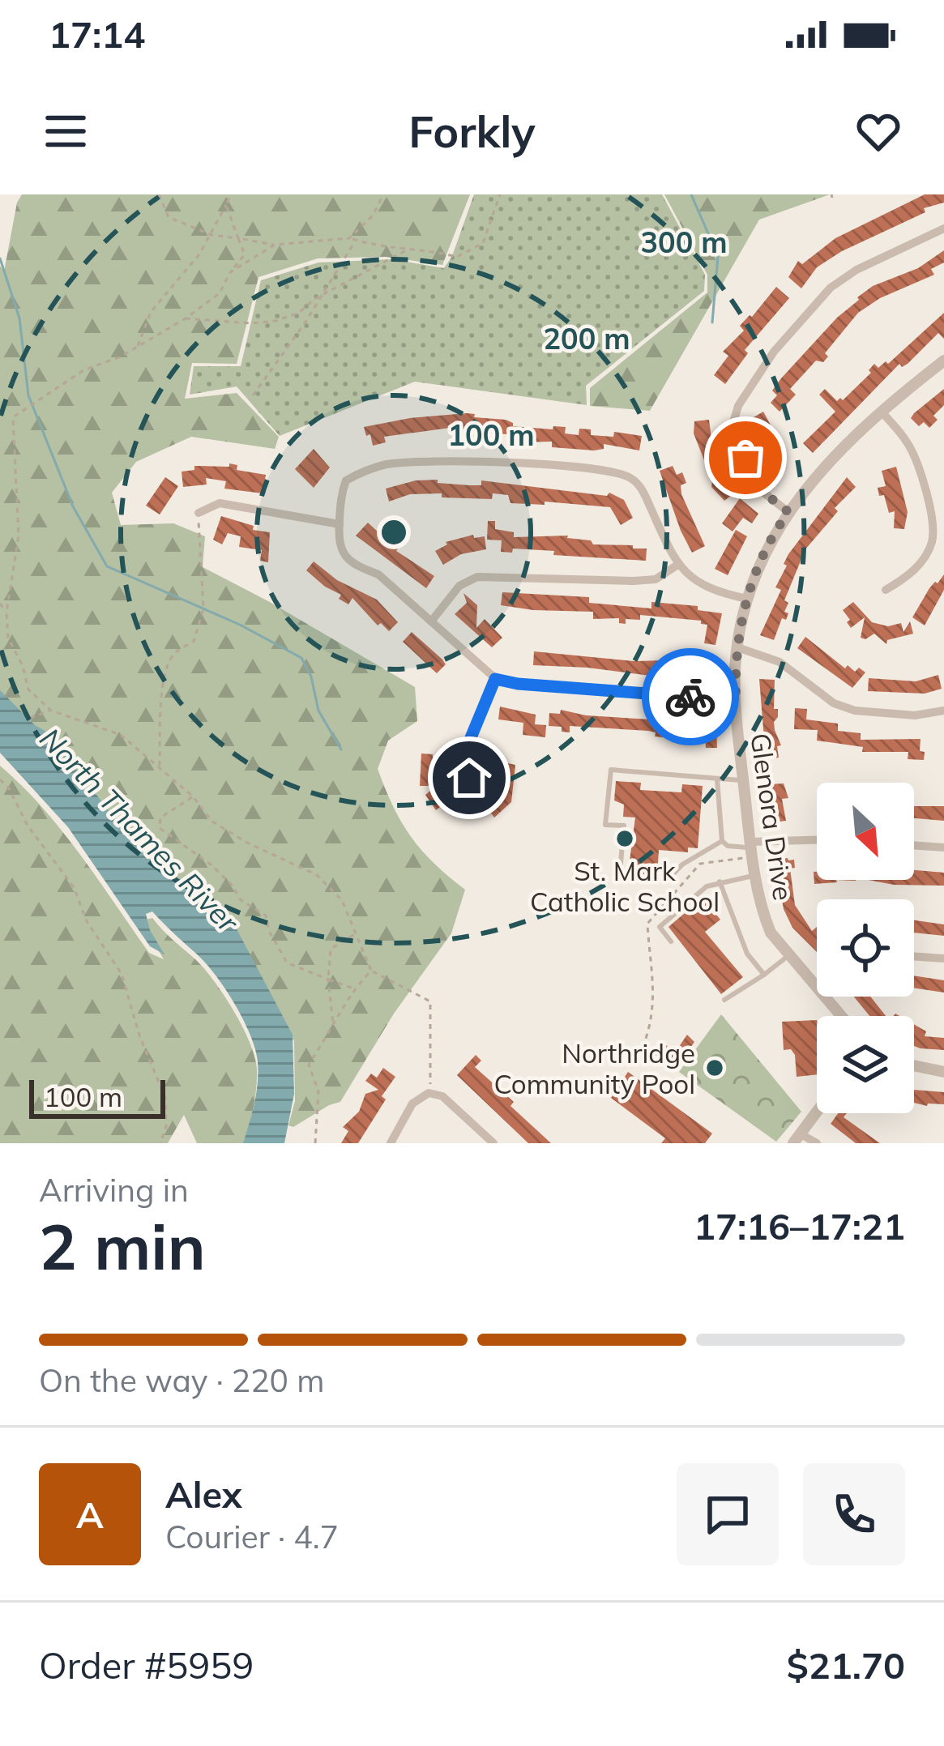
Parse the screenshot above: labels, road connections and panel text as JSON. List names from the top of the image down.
{
  "streets": {
    "street": ["Glenora Drive"]
  },
  "water": ["North Thames River"],
  "places": ["St. Mark Catholic School", "Northridge Community Pool"],
  "scale_bar": "100 m",
  "north": "bottom right",
  "page": {
    "status": "17:14",
    "header": "Forkly",
    "scale": "100 m",
    "heading": ["2 min", "Arriving in", "17:16–17:21"],
    "panel": [
      "Alex",
      "Courier · 4.7",
      "Order #5959",
      "$21.70"
    ],
    "bar": "On the way · 220 m",
    "round": "A"
  },
  "rings": ["300 m", "200 m", "100 m"]
}
